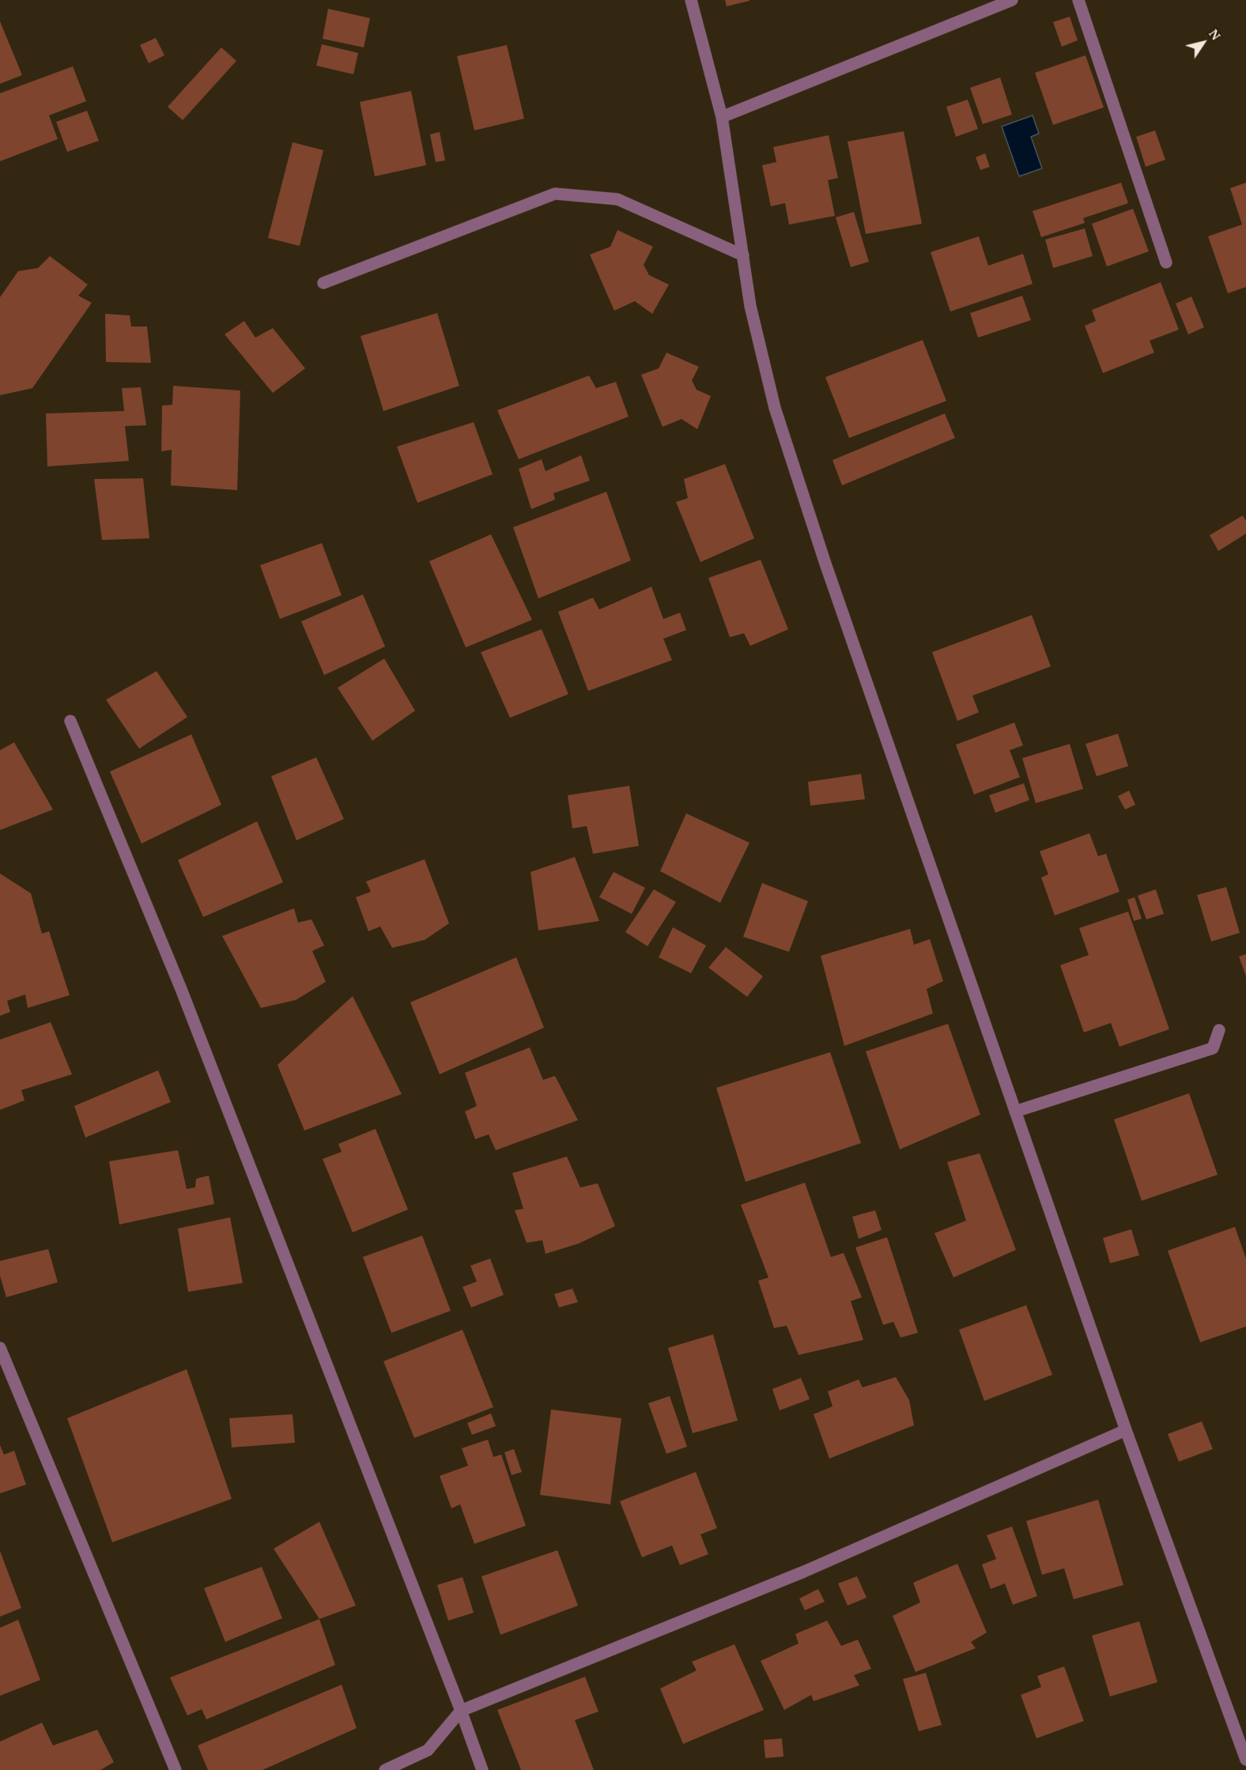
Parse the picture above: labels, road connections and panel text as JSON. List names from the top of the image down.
{
  "north": "top right"
}
